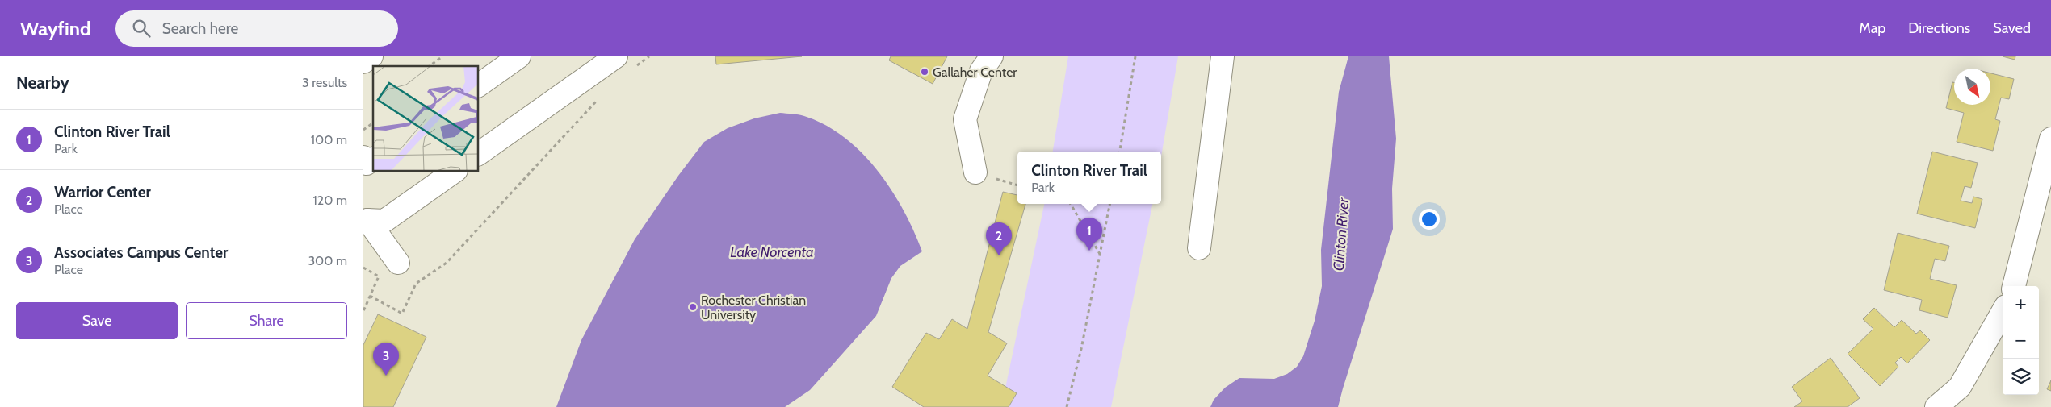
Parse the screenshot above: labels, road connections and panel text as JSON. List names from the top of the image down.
{
  "water": ["Clinton River", "Lake Norcenta"],
  "places": ["Gallaher Center", "Rochester Christian University"],
  "north": "bottom right",
  "page": {
    "header": "Wayfind",
    "search": "Search here",
    "nav": ["Map", "Directions", "Saved"],
    "heading": ["Nearby", "3 results"],
    "list": [
      {
        "mark": "1",
        "name": "Clinton River Trail",
        "note": "Park",
        "value": "100 m"
      },
      {
        "mark": "2",
        "name": "Warrior Center",
        "note": "Place",
        "value": "120 m"
      },
      {
        "mark": "3",
        "name": "Associates Campus Center",
        "note": "Place",
        "value": "300 m"
      }
    ],
    "popup": ["Clinton River Trail", "Park"],
    "pins": ["1", "2", "3"],
    "map_buttons": ["+", "−"],
    "buttons": ["Save", "Share"]
  }
}
